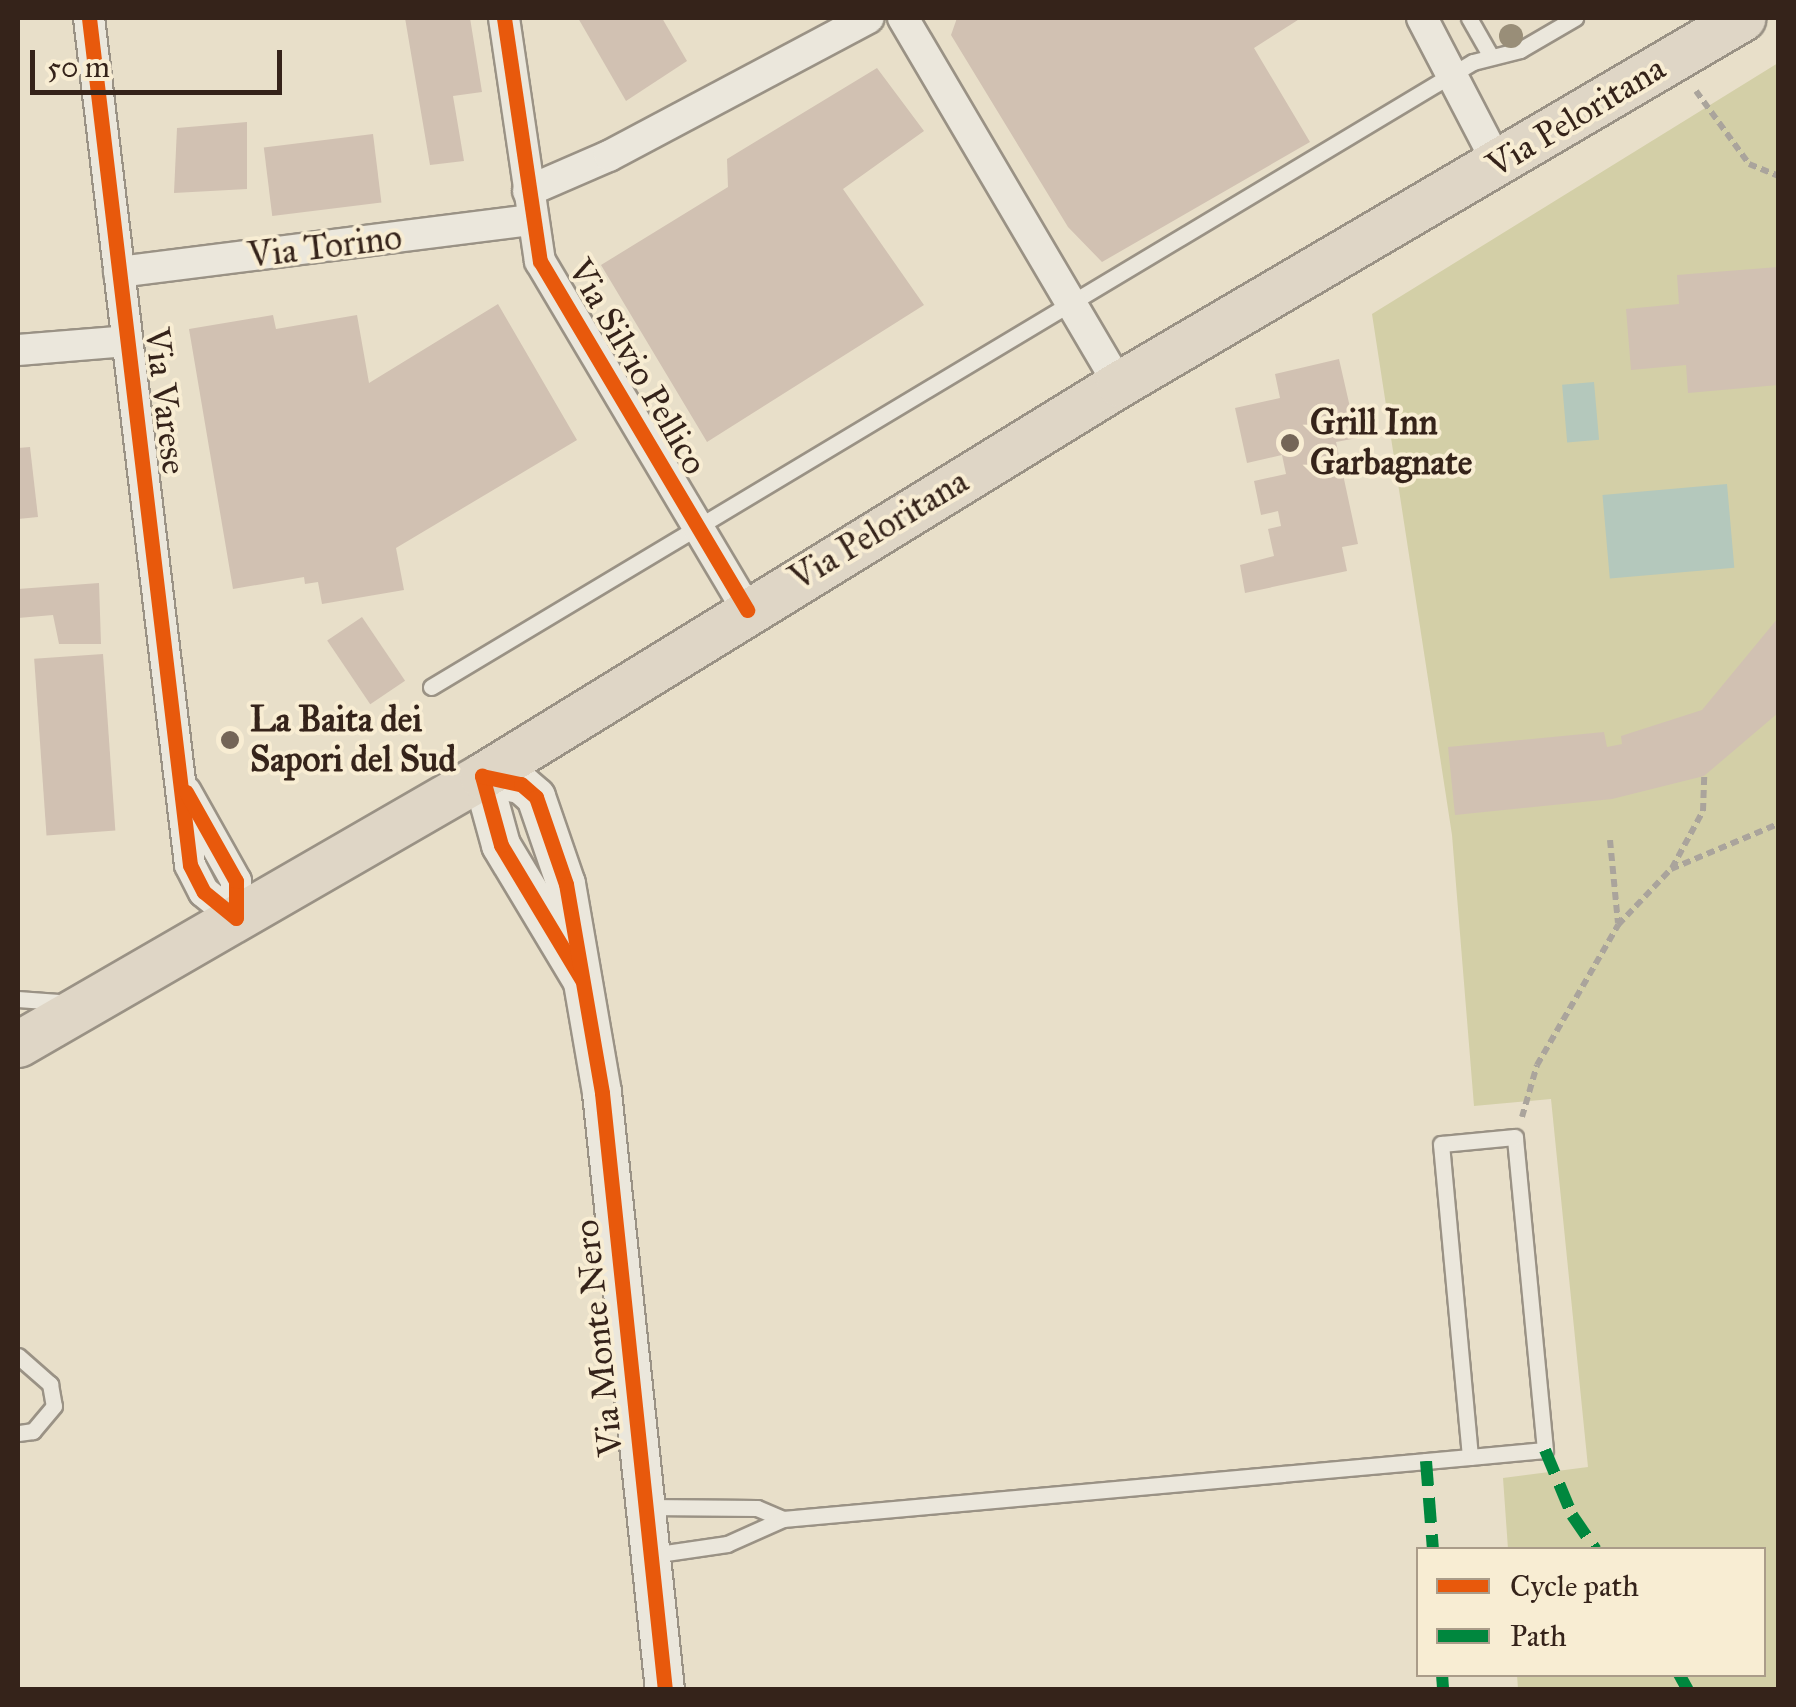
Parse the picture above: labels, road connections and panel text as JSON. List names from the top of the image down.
{
  "streets": {
    "main road": ["Via Peloritana"],
    "street": [
      "Via Torino",
      "Via Silvio Pellico",
      "Via Varese",
      "Via Monte Nero"
    ]
  },
  "crossings": [
    ["Via Peloritana", "Via Silvio Pellico"],
    ["Via Peloritana", "Via Varese"],
    ["Via Peloritana", "Via Monte Nero"],
    ["Via Torino", "Via Silvio Pellico"],
    ["Via Torino", "Via Varese"]
  ],
  "places": ["Grill Inn Garbagnate", "La Baita dei Sapori del Sud"],
  "legend": ["Cycle path", "Path"],
  "scale_bar": "50 m"
}
